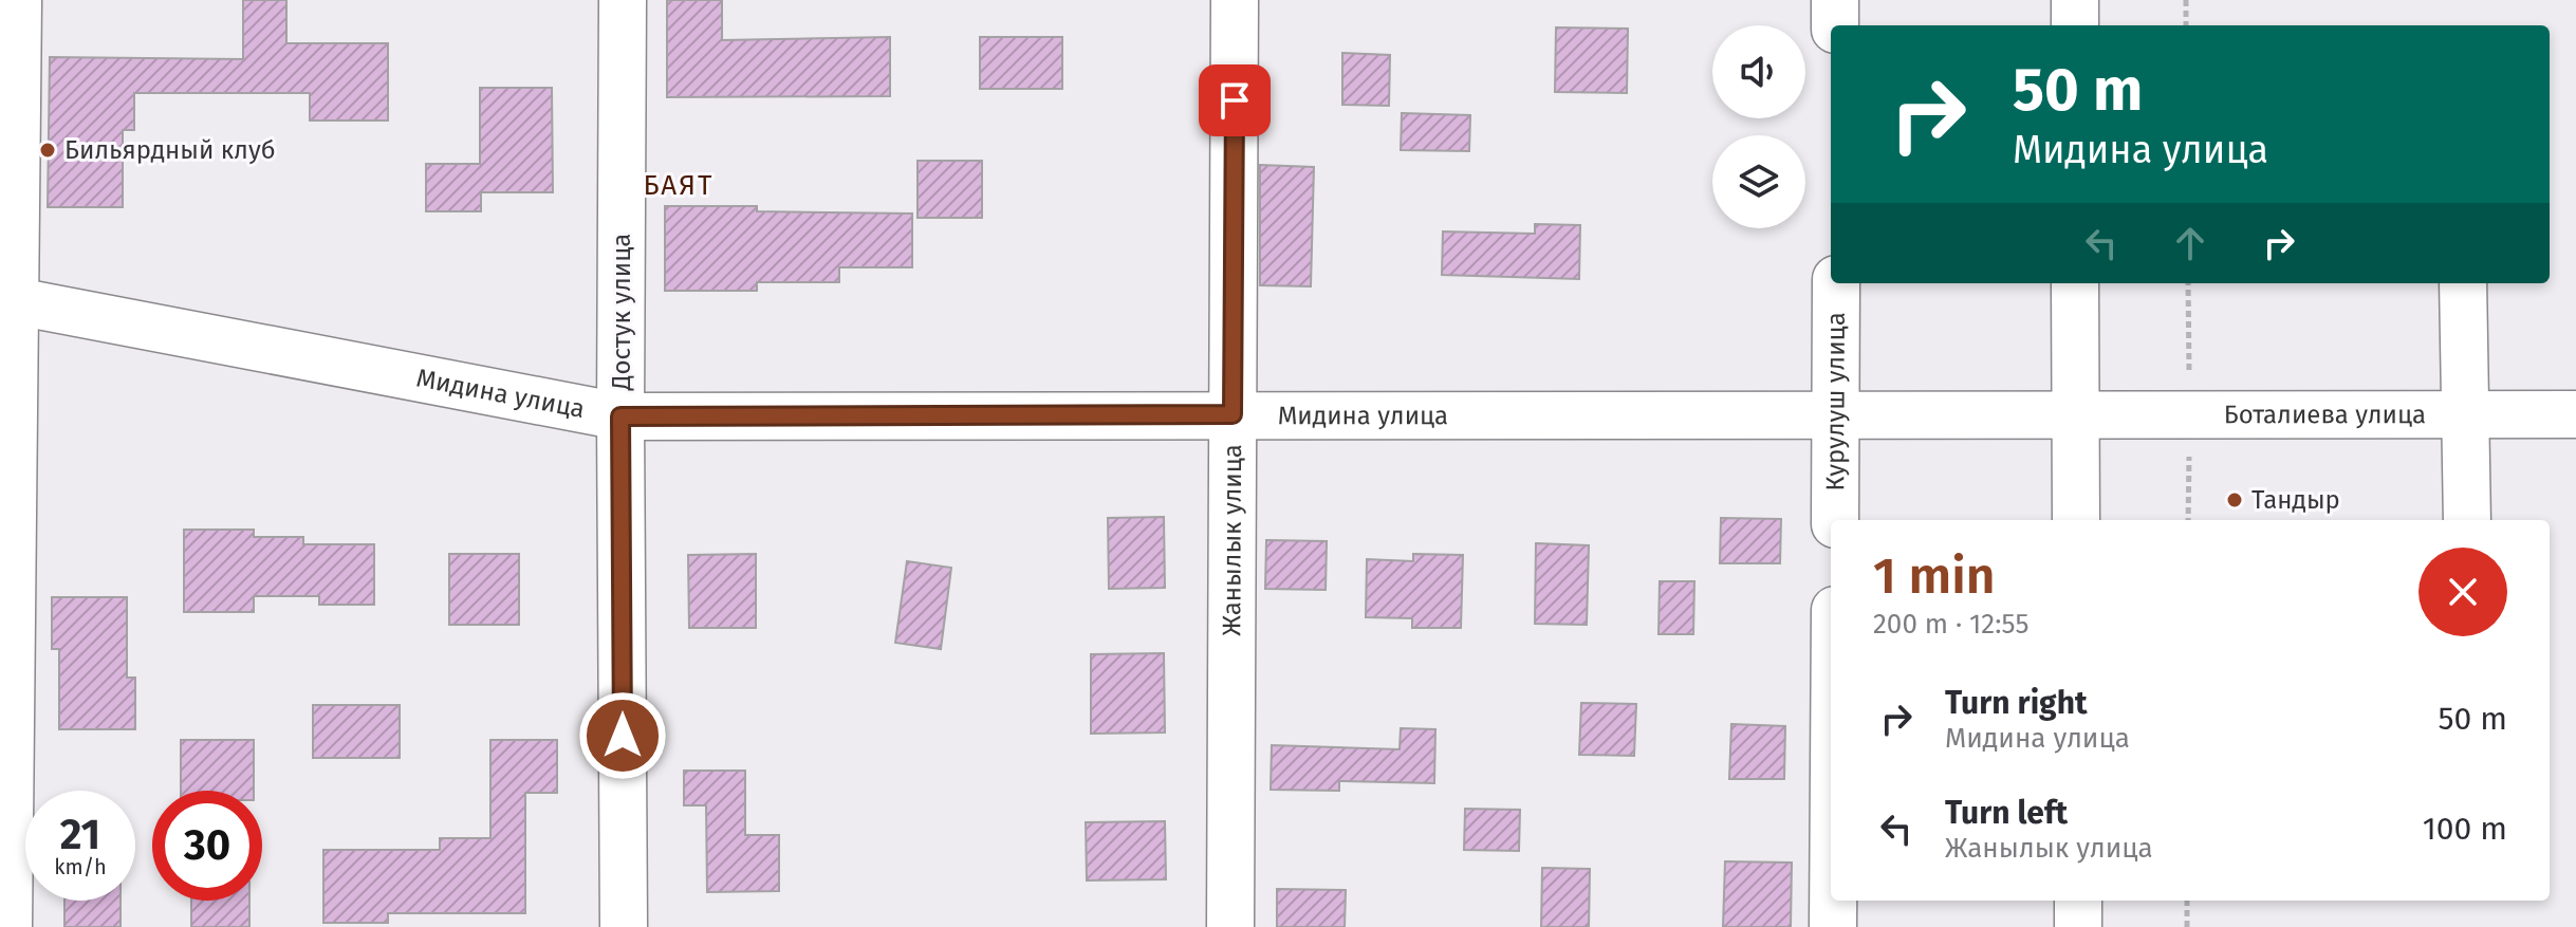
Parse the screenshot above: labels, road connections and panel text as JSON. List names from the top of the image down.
{
  "streets": {
    "street": [
      "Достук улица",
      "Мидина улица",
      "Курулуш улица",
      "Боталиева улица",
      "Жанылык улица"
    ]
  },
  "crossings": [
    ["Достук улица", "Мидина улица"],
    ["Мидина улица", "Курулуш улица"],
    ["Мидина улица", "Боталиева улица"],
    ["Мидина улица", "Жанылык улица"]
  ],
  "districts": ["БАЯТ"],
  "places": ["Бильярдный клуб", "Тандыр"],
  "page": {
    "turn": ["50 m", "Мидина улица"],
    "heading": ["1 min", "200 m · 12:55"],
    "list": [
      {
        "name": "Turn right",
        "note": "Мидина улица",
        "value": "50 m"
      },
      {
        "name": "Turn left",
        "note": "Жанылык улица",
        "value": "100 m"
      }
    ],
    "speed": "21 km/h",
    "limit": "30"
  }
}
